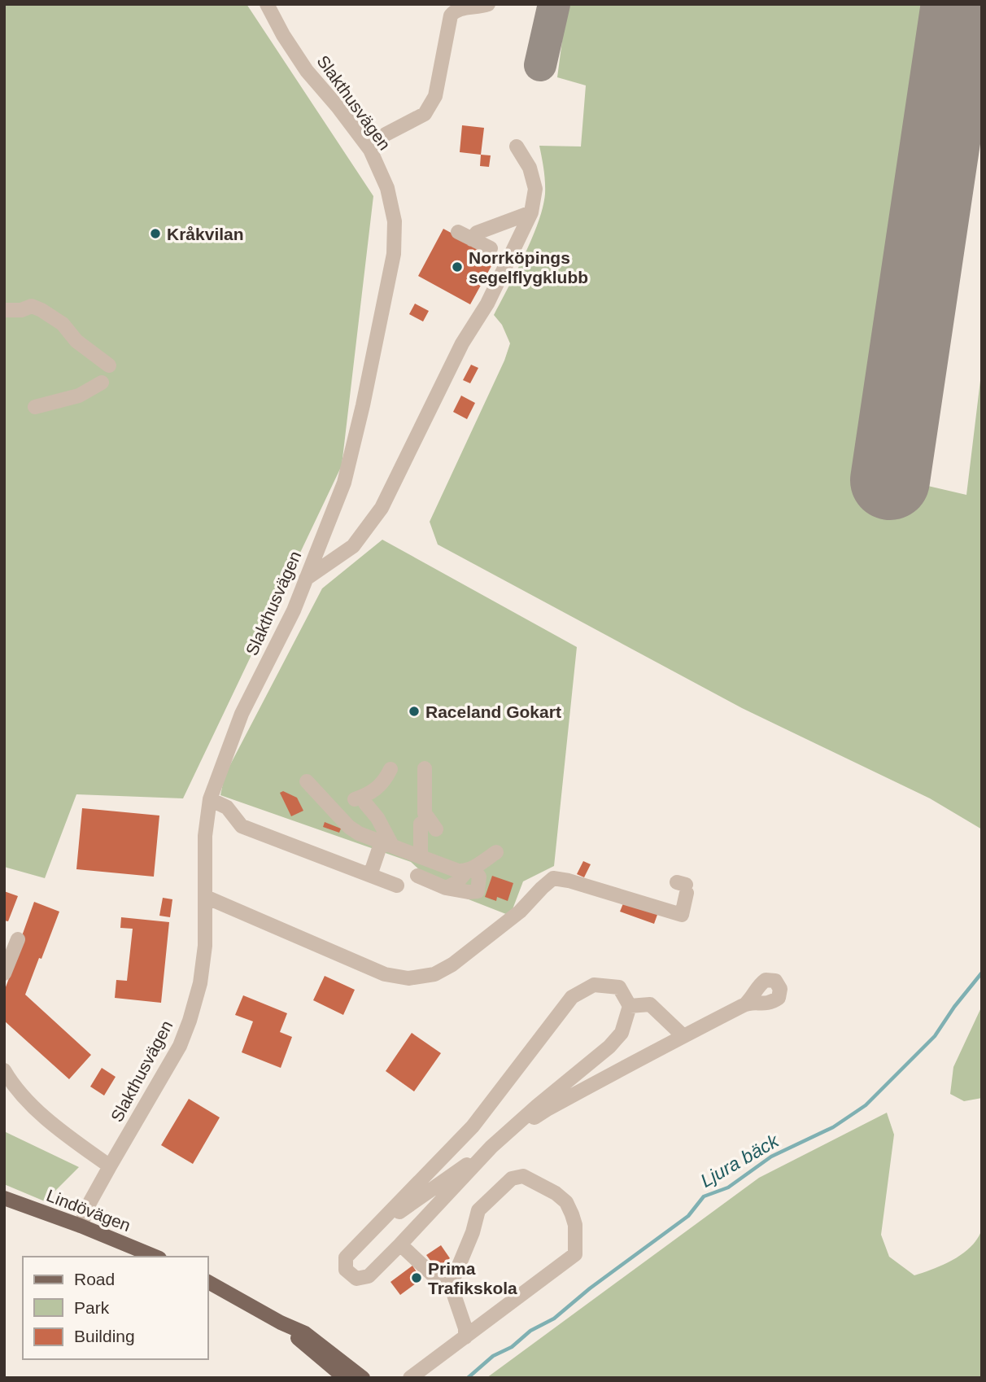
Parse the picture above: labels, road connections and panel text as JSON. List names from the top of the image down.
{
  "streets": {
    "main road": ["Lindövägen"],
    "street": ["Slakthusvägen"]
  },
  "crossings": [
    ["Slakthusvägen", "Lindövägen"]
  ],
  "water": ["Ljura bäck"],
  "places": [
    "Kråkvilan",
    "Norrköpings segelflygklubb",
    "Raceland Gokart",
    "Prima Trafikskola"
  ],
  "legend": ["Road", "Park", "Building"]
}
